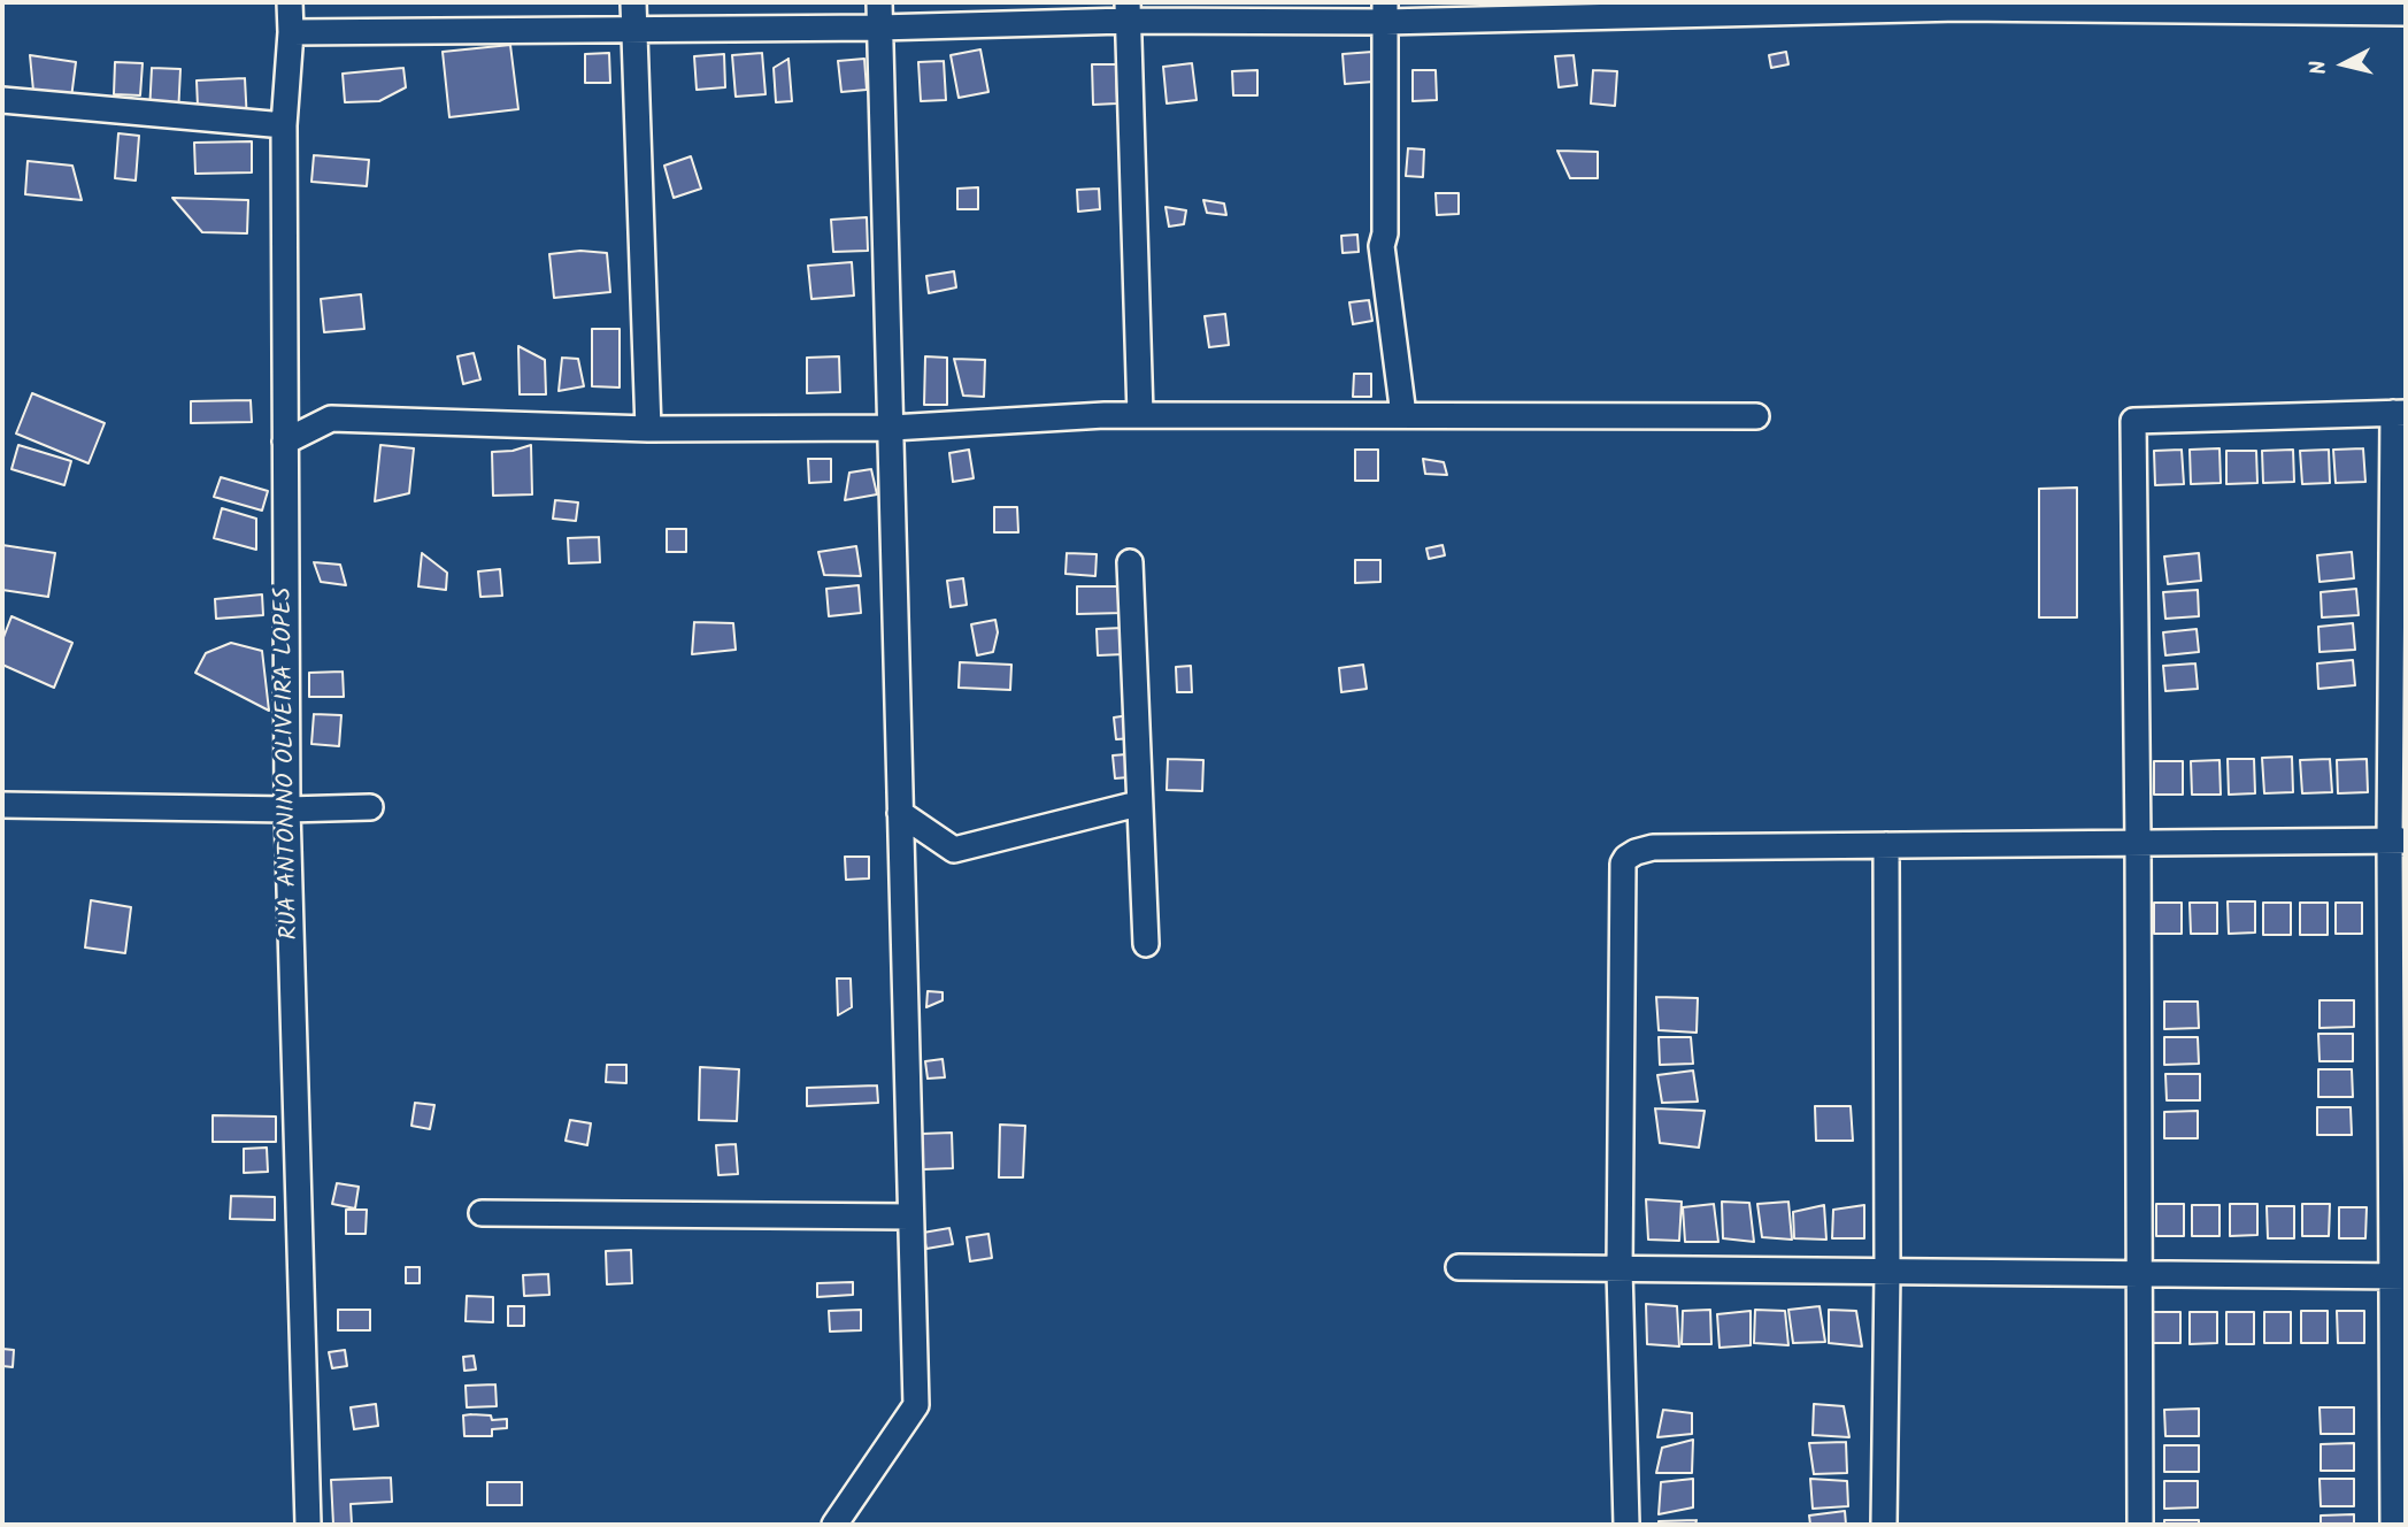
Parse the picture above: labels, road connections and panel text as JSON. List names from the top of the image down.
{
  "streets": {
    "street": ["RUA ANTONINO OLIVEIRA LOPES"]
  },
  "north": "left"
}
